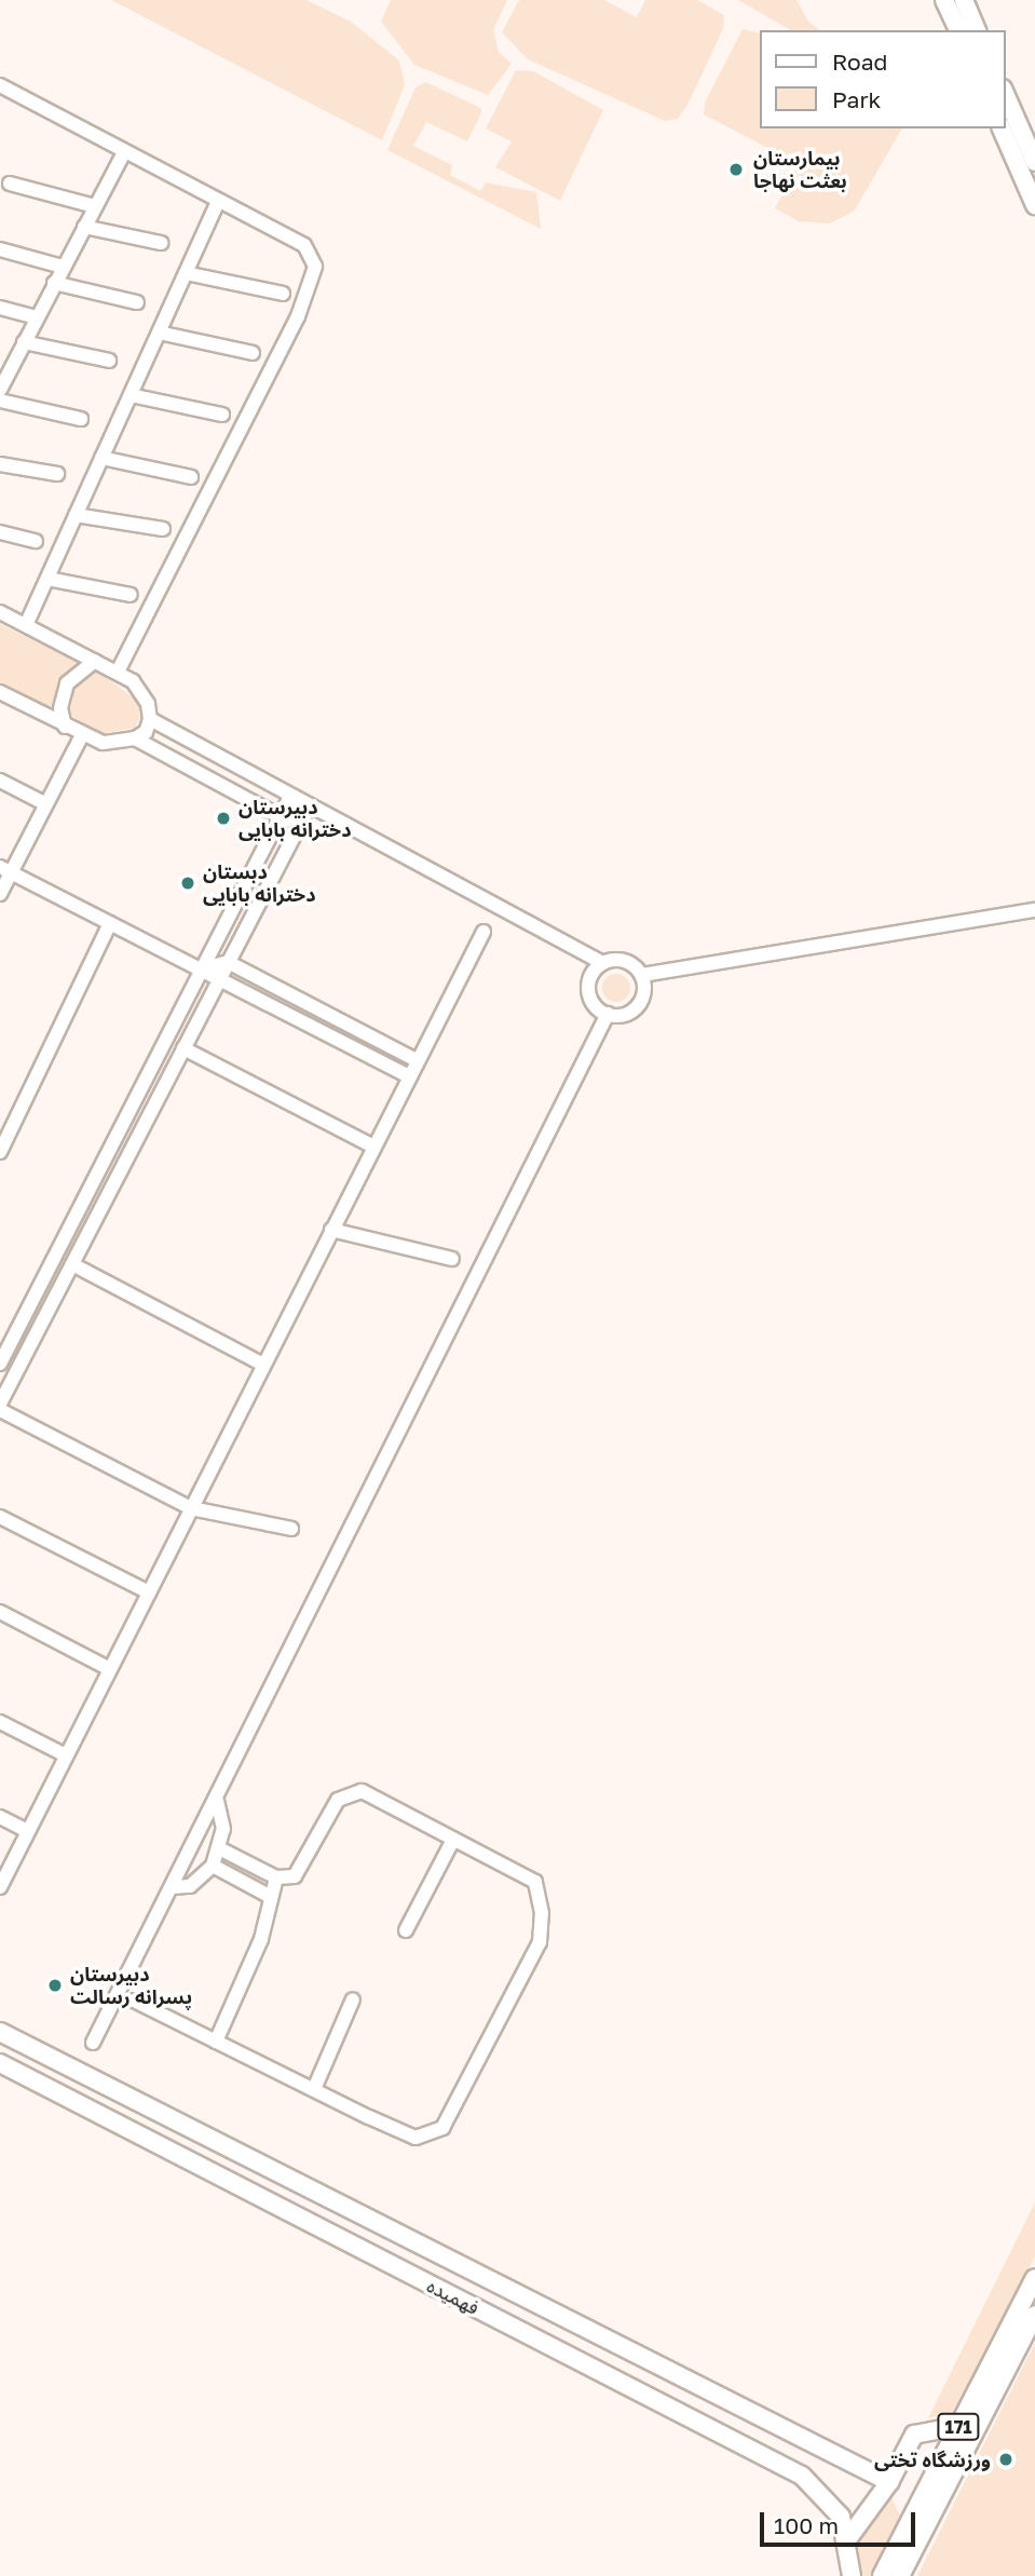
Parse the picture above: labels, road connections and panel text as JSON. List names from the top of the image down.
{
  "streets": {
    "main road": ["فهمیده", "171"]
  },
  "places": [
    "بیمارستان بعثت نهاجا",
    "دبیرستان دخترانه بابایی",
    "دبستان دخترانه بابایی",
    "دبیرستان پسرانه رسالت",
    "ورزشگاه تختی"
  ],
  "legend": ["Road", "Park"],
  "scale_bar": "100 m"
}
